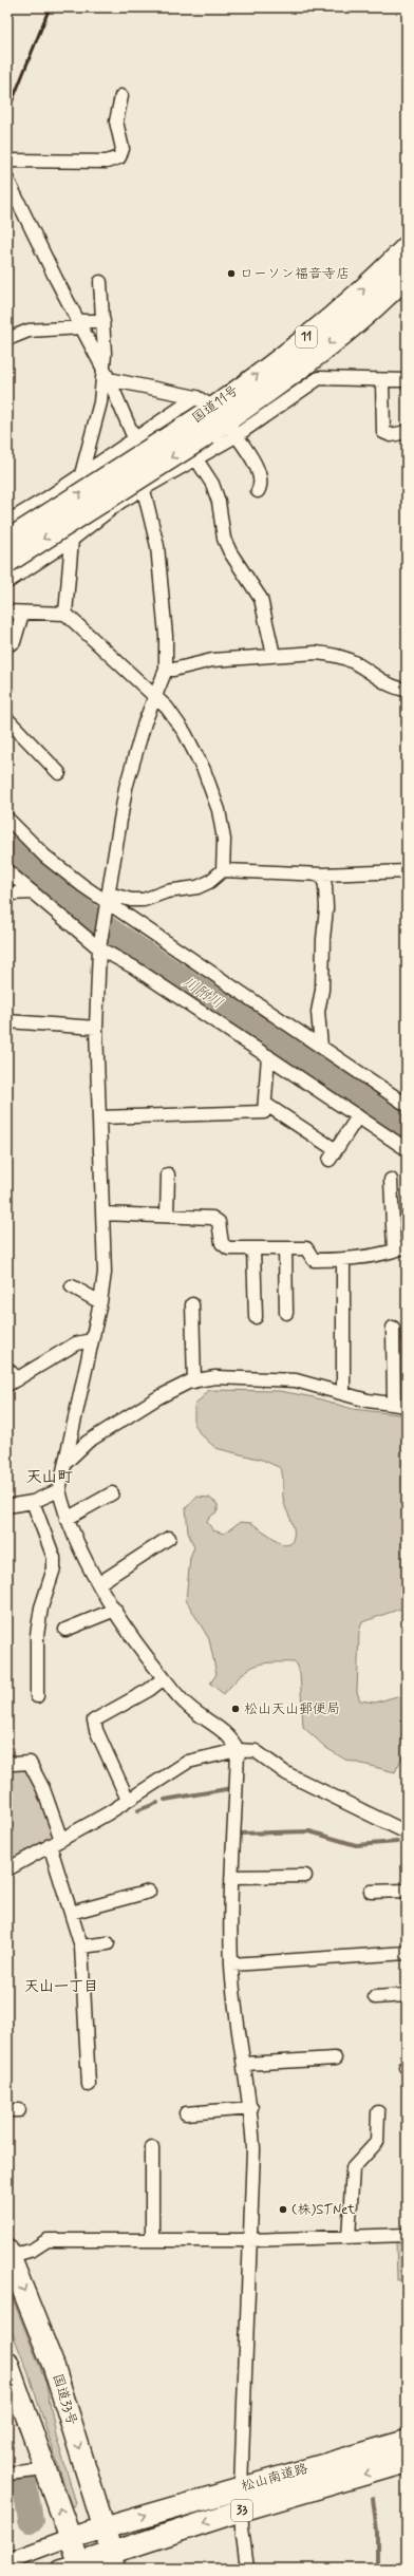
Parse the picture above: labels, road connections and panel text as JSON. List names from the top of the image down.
{
  "streets": {
    "highway": [
      "11",
      "国道11号",
      "国道33号",
      "松山南道路",
      "33"
    ]
  },
  "crossings": [
    ["国道33号", "松山南道路"],
    ["松山南道路", "33"]
  ],
  "districts": ["天山町", "天山一丁目"],
  "water": ["川附川"],
  "places": ["ローソン福音寺店", "松山天山郵便局", "(株)STNet"]
}
